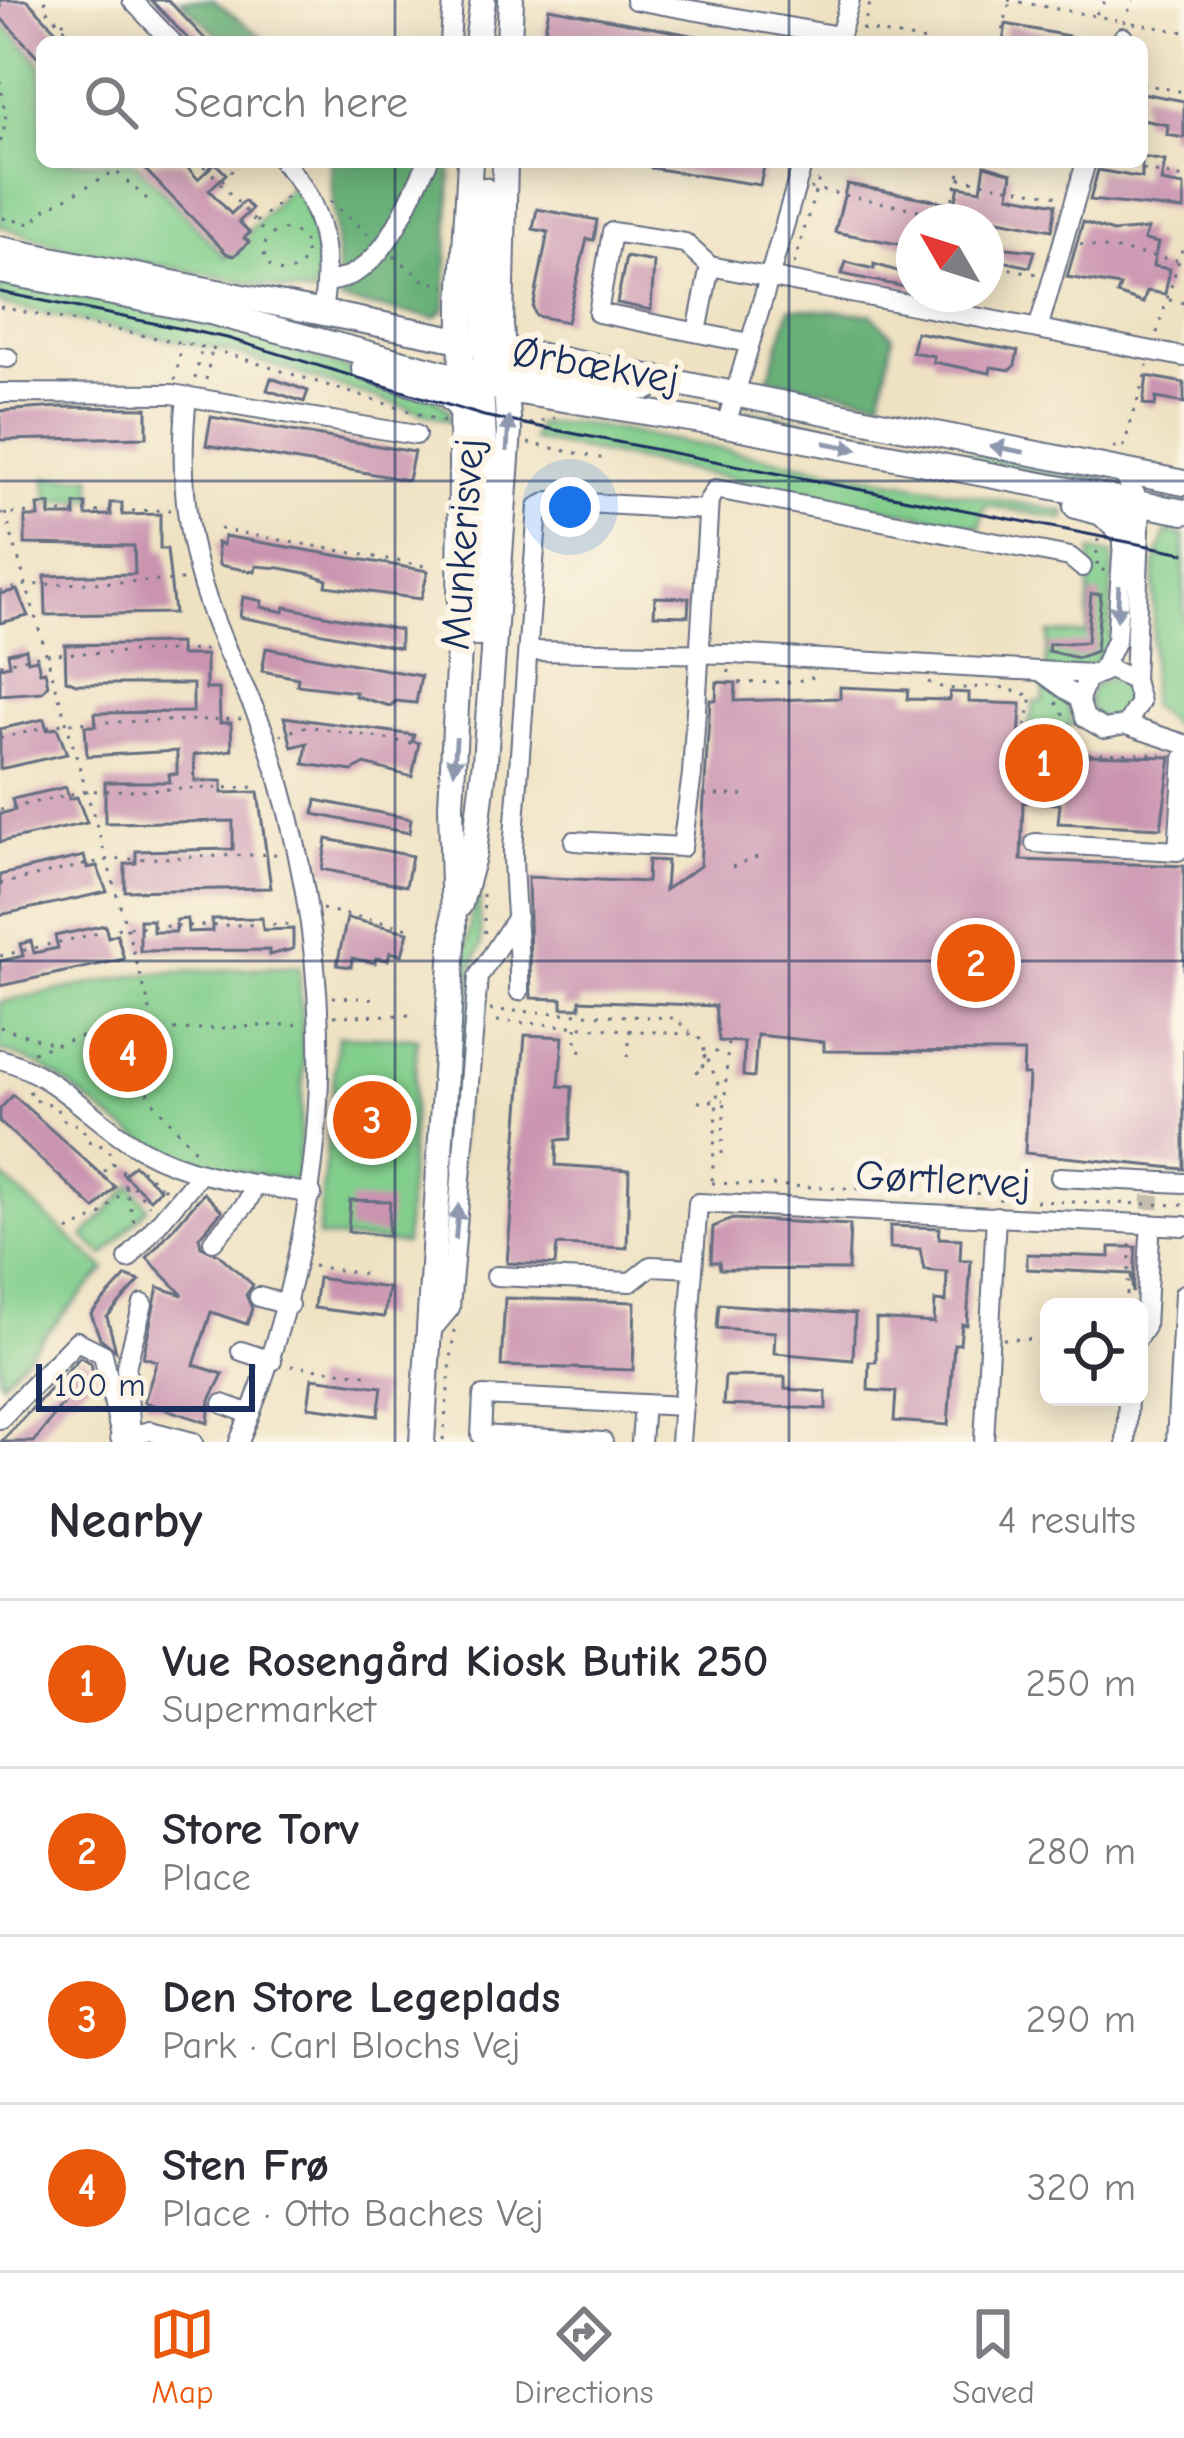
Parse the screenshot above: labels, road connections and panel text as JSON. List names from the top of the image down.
{
  "streets": {
    "main road": ["Ørbækvej", "Munkerisvej"],
    "street": ["Gørtlervej"]
  },
  "crossings": [
    ["Ørbækvej", "Munkerisvej"]
  ],
  "scale_bar": "100 m",
  "north": "top left",
  "page": {
    "search": "Search here",
    "pins": [
      "1",
      "2",
      "4",
      "3"
    ],
    "scale": "100 m",
    "heading": ["Nearby", "4 results"],
    "list": [
      {
        "mark": "1",
        "name": "Vue Rosengård Kiosk Butik 250",
        "note": "Supermarket",
        "value": "250 m"
      },
      {
        "mark": "2",
        "name": "Store Torv",
        "note": "Place",
        "value": "280 m"
      },
      {
        "mark": "3",
        "name": "Den Store Legeplads",
        "note": "Park · Carl Blochs Vej",
        "value": "290 m"
      },
      {
        "mark": "4",
        "name": "Sten Frø",
        "note": "Place · Otto Baches Vej",
        "value": "320 m"
      }
    ],
    "nav": ["Map", "Directions", "Saved"]
  }
}
